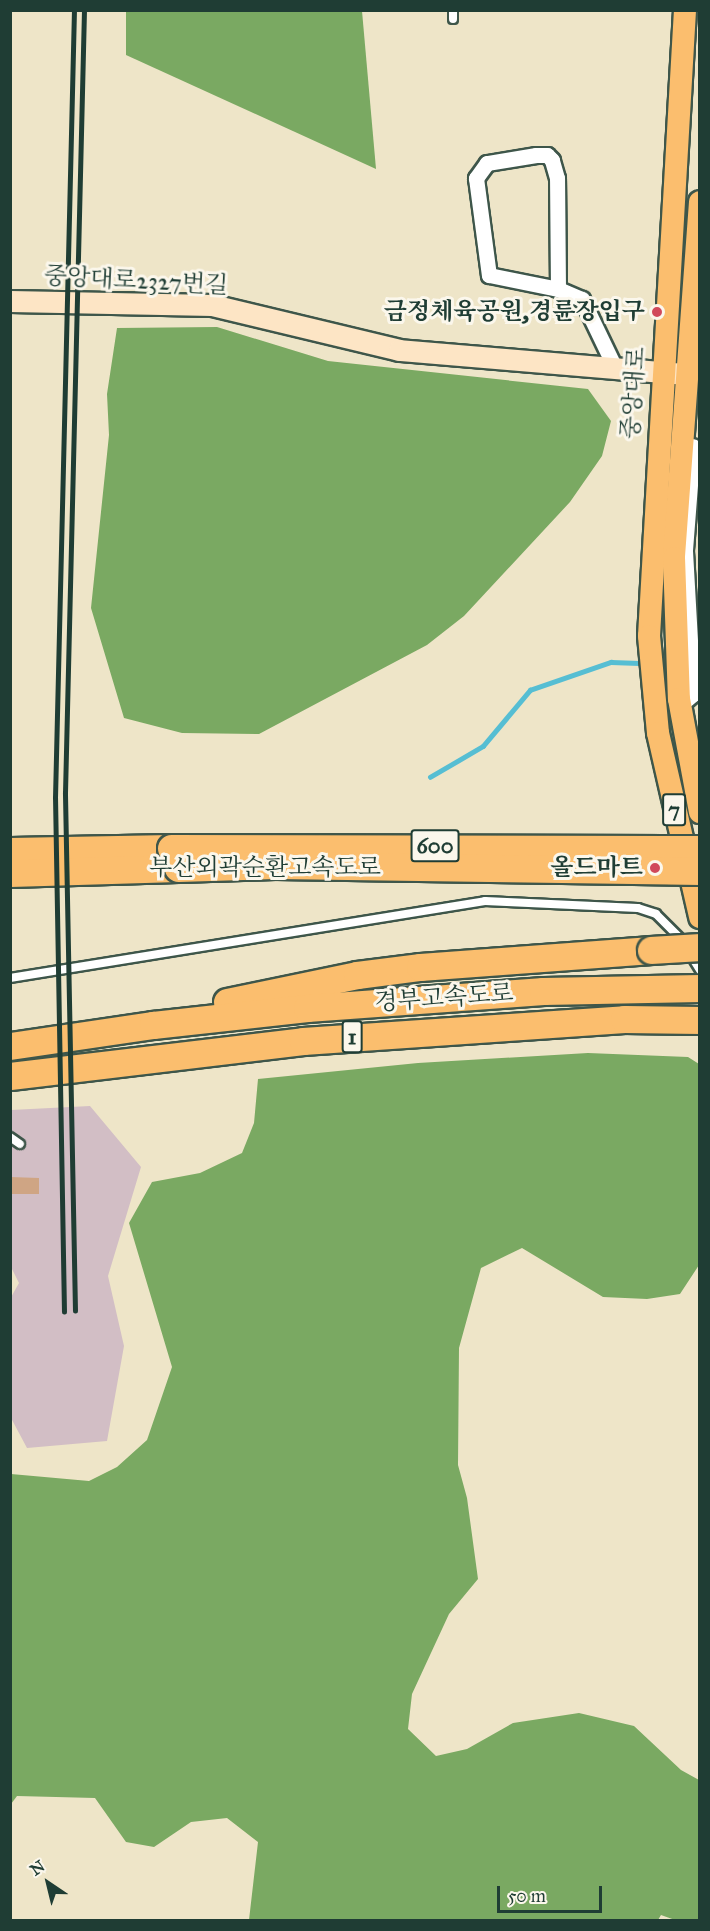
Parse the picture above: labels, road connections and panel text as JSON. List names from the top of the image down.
{
  "streets": {
    "highway": [
      "600",
      "부산외곽순환고속도로",
      "경부고속도로",
      "1"
    ],
    "main road": ["중앙대로", "7"],
    "street": ["중앙대로2327번길"]
  },
  "crossings": [
    ["중앙대로2327번길", "중앙대로"],
    ["중앙대로", "7"]
  ],
  "places": ["금정체육공원,경륜장입구", "올드마트"],
  "scale_bar": "50 m",
  "north": "top left"
}
